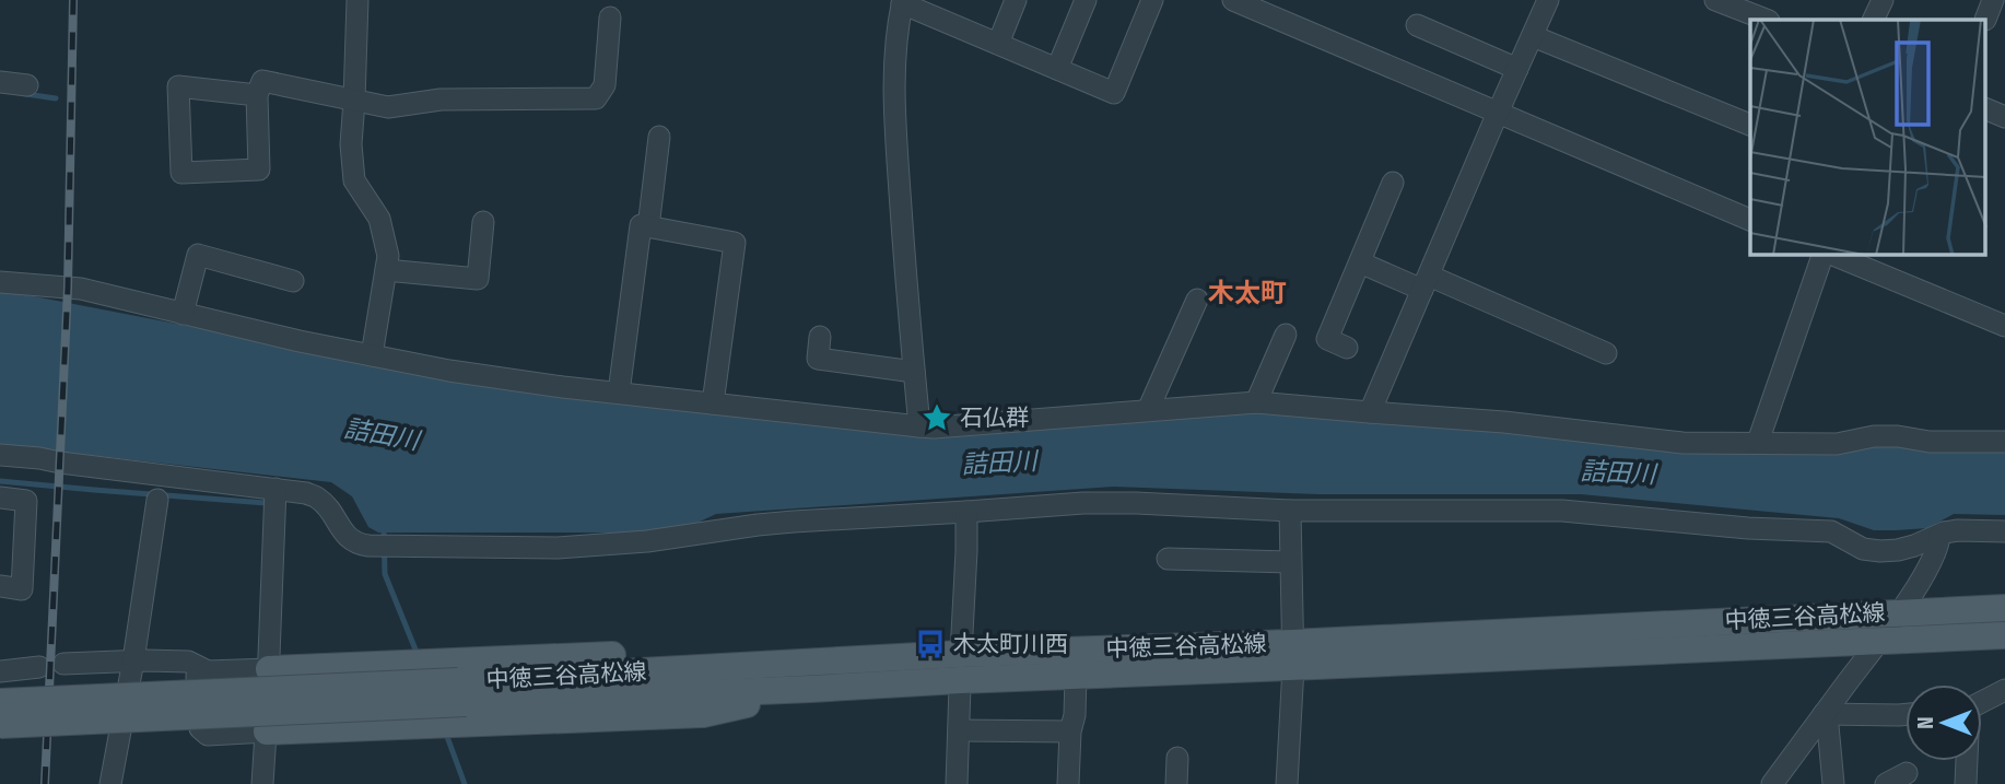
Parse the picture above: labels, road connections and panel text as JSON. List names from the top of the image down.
{
  "streets": {
    "main road": ["中徳三谷高松線"]
  },
  "districts": ["木太町"],
  "water": ["詰田川"],
  "places": {
    "place": ["石仏群"],
    "bus stop": ["木太町川西"]
  },
  "north": "left"
}
